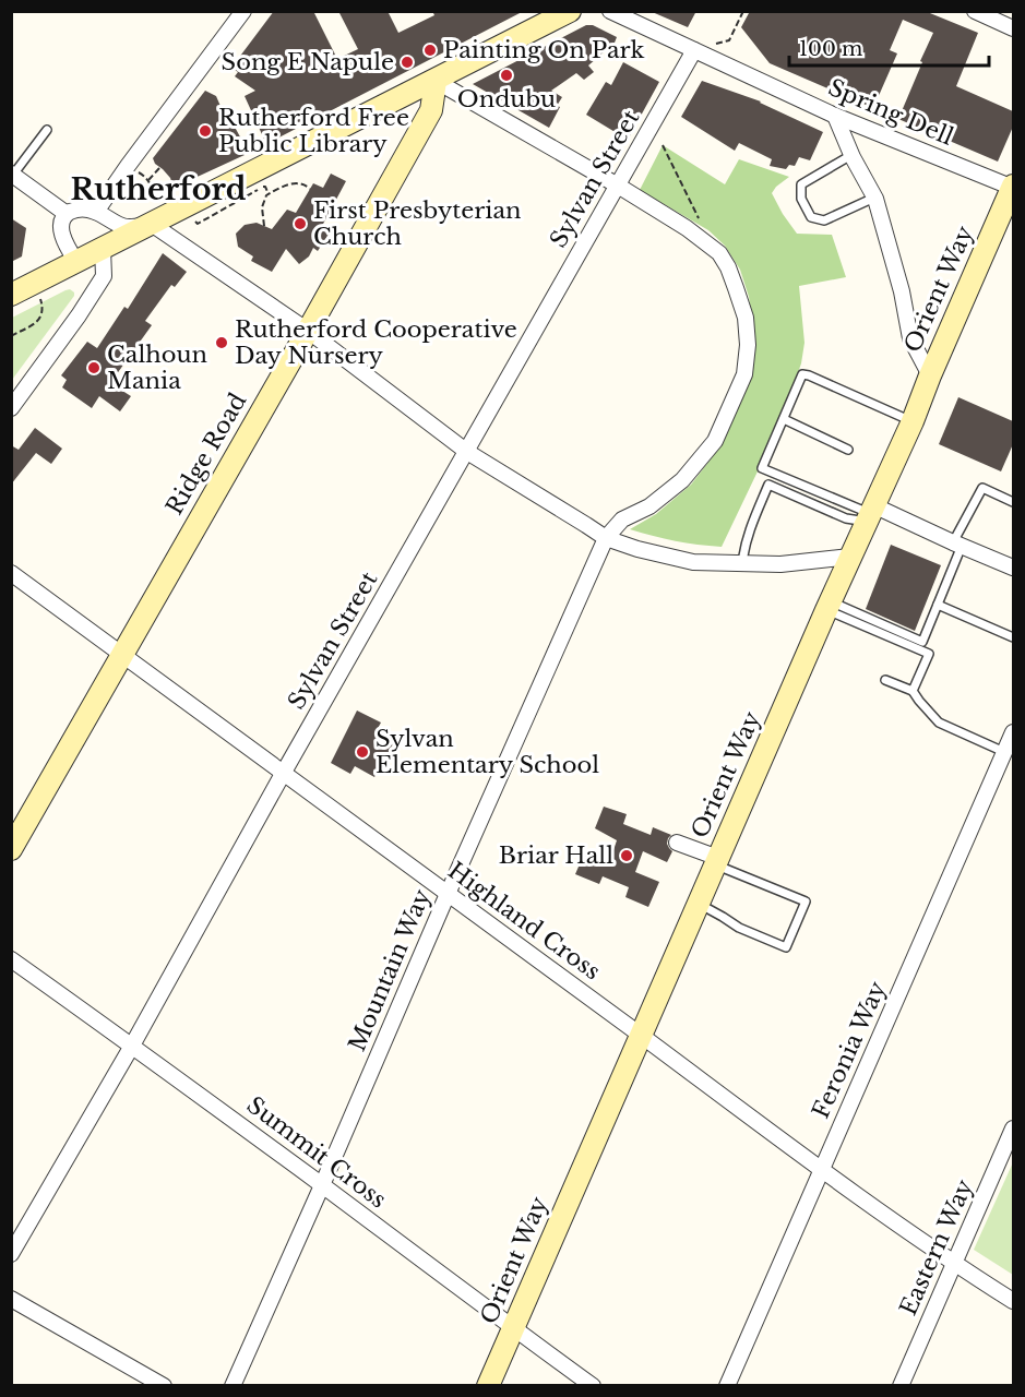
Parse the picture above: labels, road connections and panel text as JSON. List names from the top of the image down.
{
  "streets": {
    "street": [
      "Spring Dell",
      "Sylvan Street",
      "Orient Way",
      "Ridge Road",
      "Highland Cross",
      "Mountain Way",
      "Feronia Way",
      "Summit Cross",
      "Eastern Way"
    ]
  },
  "crossings": [
    ["Spring Dell", "Sylvan Street"],
    ["Spring Dell", "Orient Way"],
    ["Sylvan Street", "Highland Cross"],
    ["Sylvan Street", "Summit Cross"],
    ["Orient Way", "Highland Cross"],
    ["Orient Way", "Summit Cross"],
    ["Ridge Road", "Highland Cross"],
    ["Highland Cross", "Mountain Way"],
    ["Highland Cross", "Feronia Way"],
    ["Highland Cross", "Eastern Way"],
    ["Mountain Way", "Summit Cross"]
  ],
  "districts": ["Rutherford"],
  "places": [
    "Painting On Park",
    "Song E Napule",
    "Ondubu",
    "Rutherford Free Public Library",
    "First Presbyterian Church",
    "Rutherford Cooperative Day Nursery",
    "Calhoun Mania",
    "Sylvan Elementary School",
    "Briar Hall"
  ],
  "scale_bar": "100 m"
}
